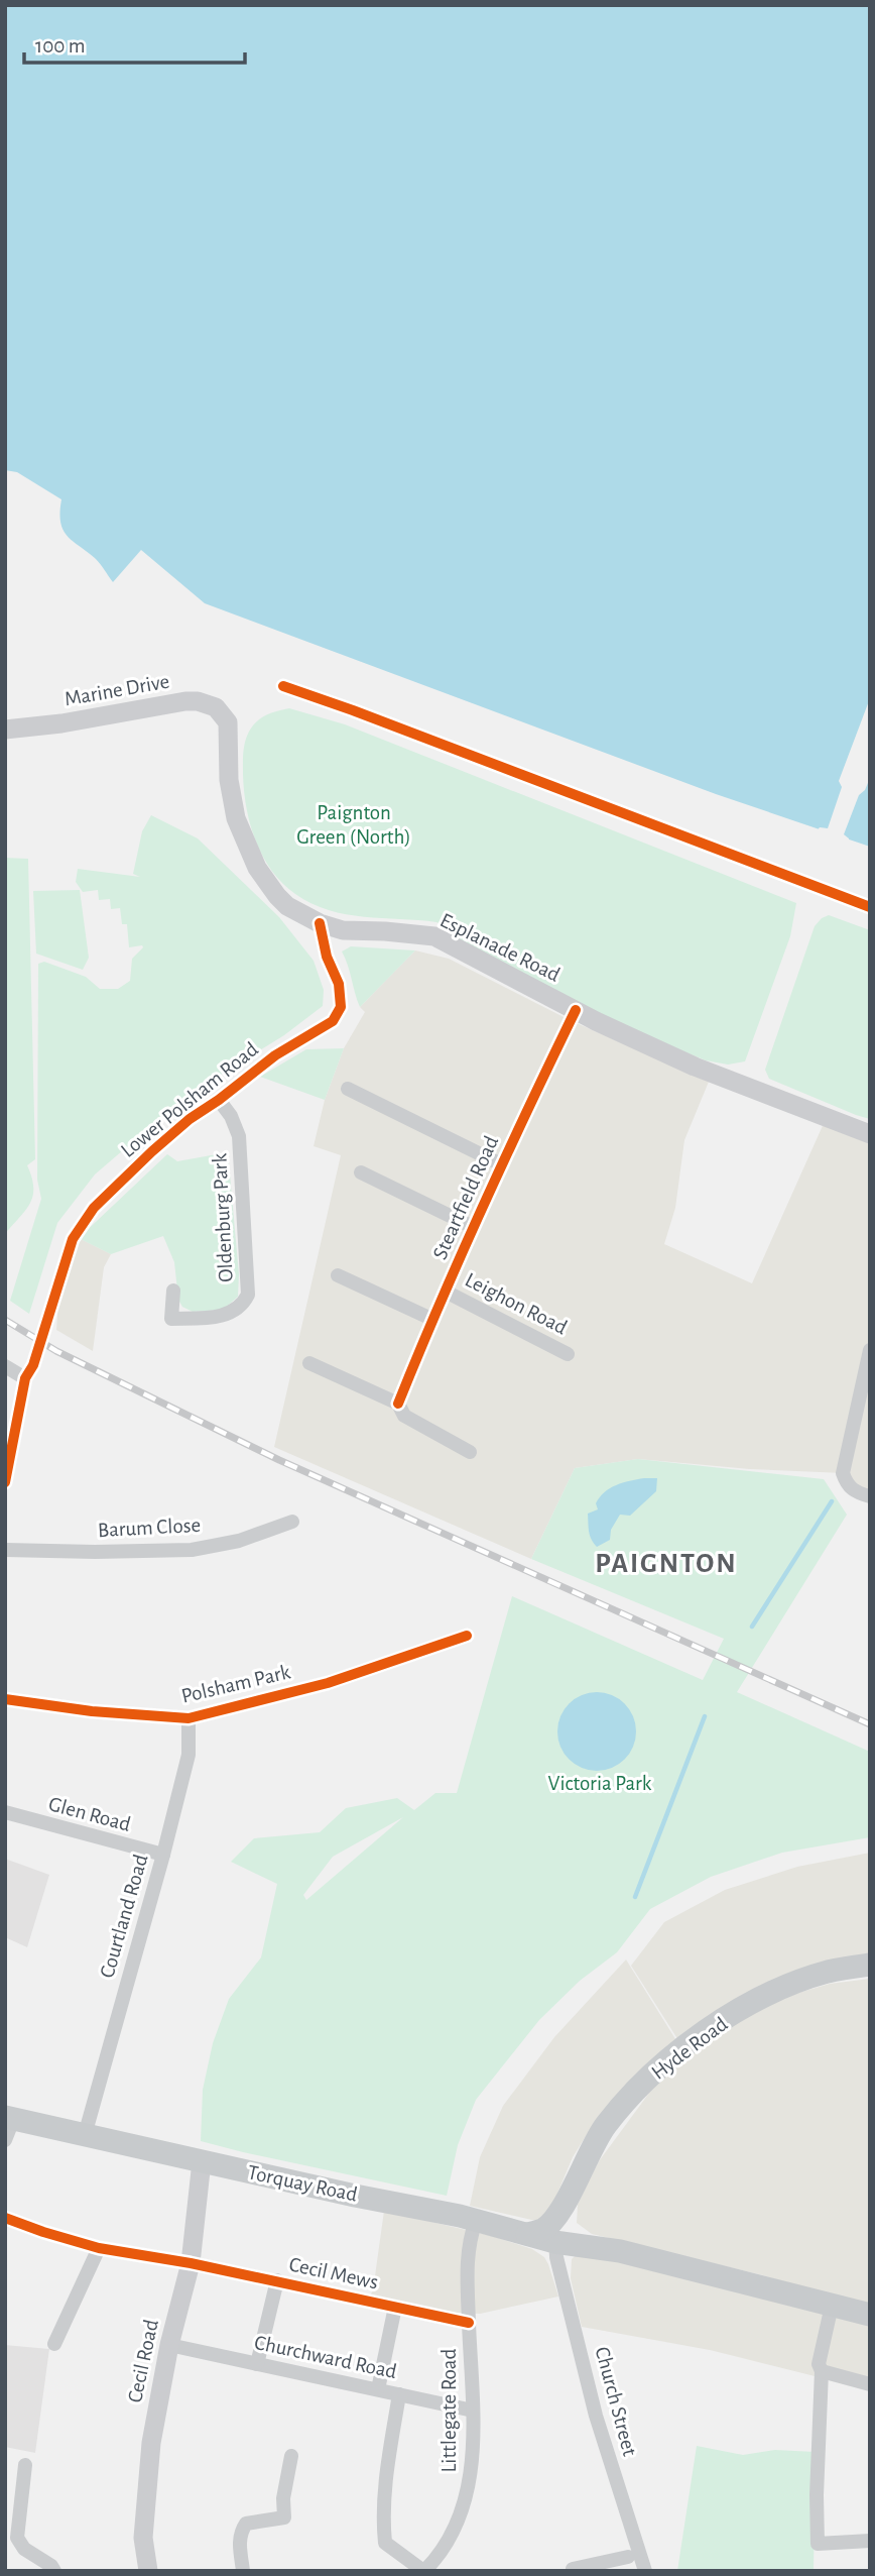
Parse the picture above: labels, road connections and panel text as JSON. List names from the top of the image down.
{
  "streets": {
    "main road": [
      "Marine Drive",
      "Esplanade Road",
      "Hyde Road",
      "Torquay Road",
      "Cecil Road"
    ],
    "street": [
      "Lower Polsham Road",
      "Steartfield Road",
      "Oldenburg Park",
      "Leighon Road",
      "Barum Close",
      "Polsham Park",
      "Glen Road",
      "Courtland Road",
      "Cecil Mews",
      "Churchward Road",
      "Church Street",
      "Littlegate Road"
    ]
  },
  "crossings": [
    ["Marine Drive", "Esplanade Road"],
    ["Esplanade Road", "Lower Polsham Road"],
    ["Esplanade Road", "Steartfield Road"],
    ["Lower Polsham Road", "Oldenburg Park"],
    ["Steartfield Road", "Leighon Road"],
    ["Polsham Park", "Courtland Road"],
    ["Glen Road", "Courtland Road"],
    ["Courtland Road", "Torquay Road"],
    ["Hyde Road", "Torquay Road"],
    ["Hyde Road", "Church Street"],
    ["Torquay Road", "Cecil Road"],
    ["Torquay Road", "Church Street"],
    ["Torquay Road", "Littlegate Road"],
    ["Cecil Mews", "Cecil Road"],
    ["Cecil Mews", "Littlegate Road"],
    ["Churchward Road", "Cecil Road"],
    ["Churchward Road", "Littlegate Road"]
  ],
  "districts": ["PAIGNTON"],
  "parks": ["Paignton Green (North)", "Victoria Park"],
  "scale_bar": "100 m"
}
